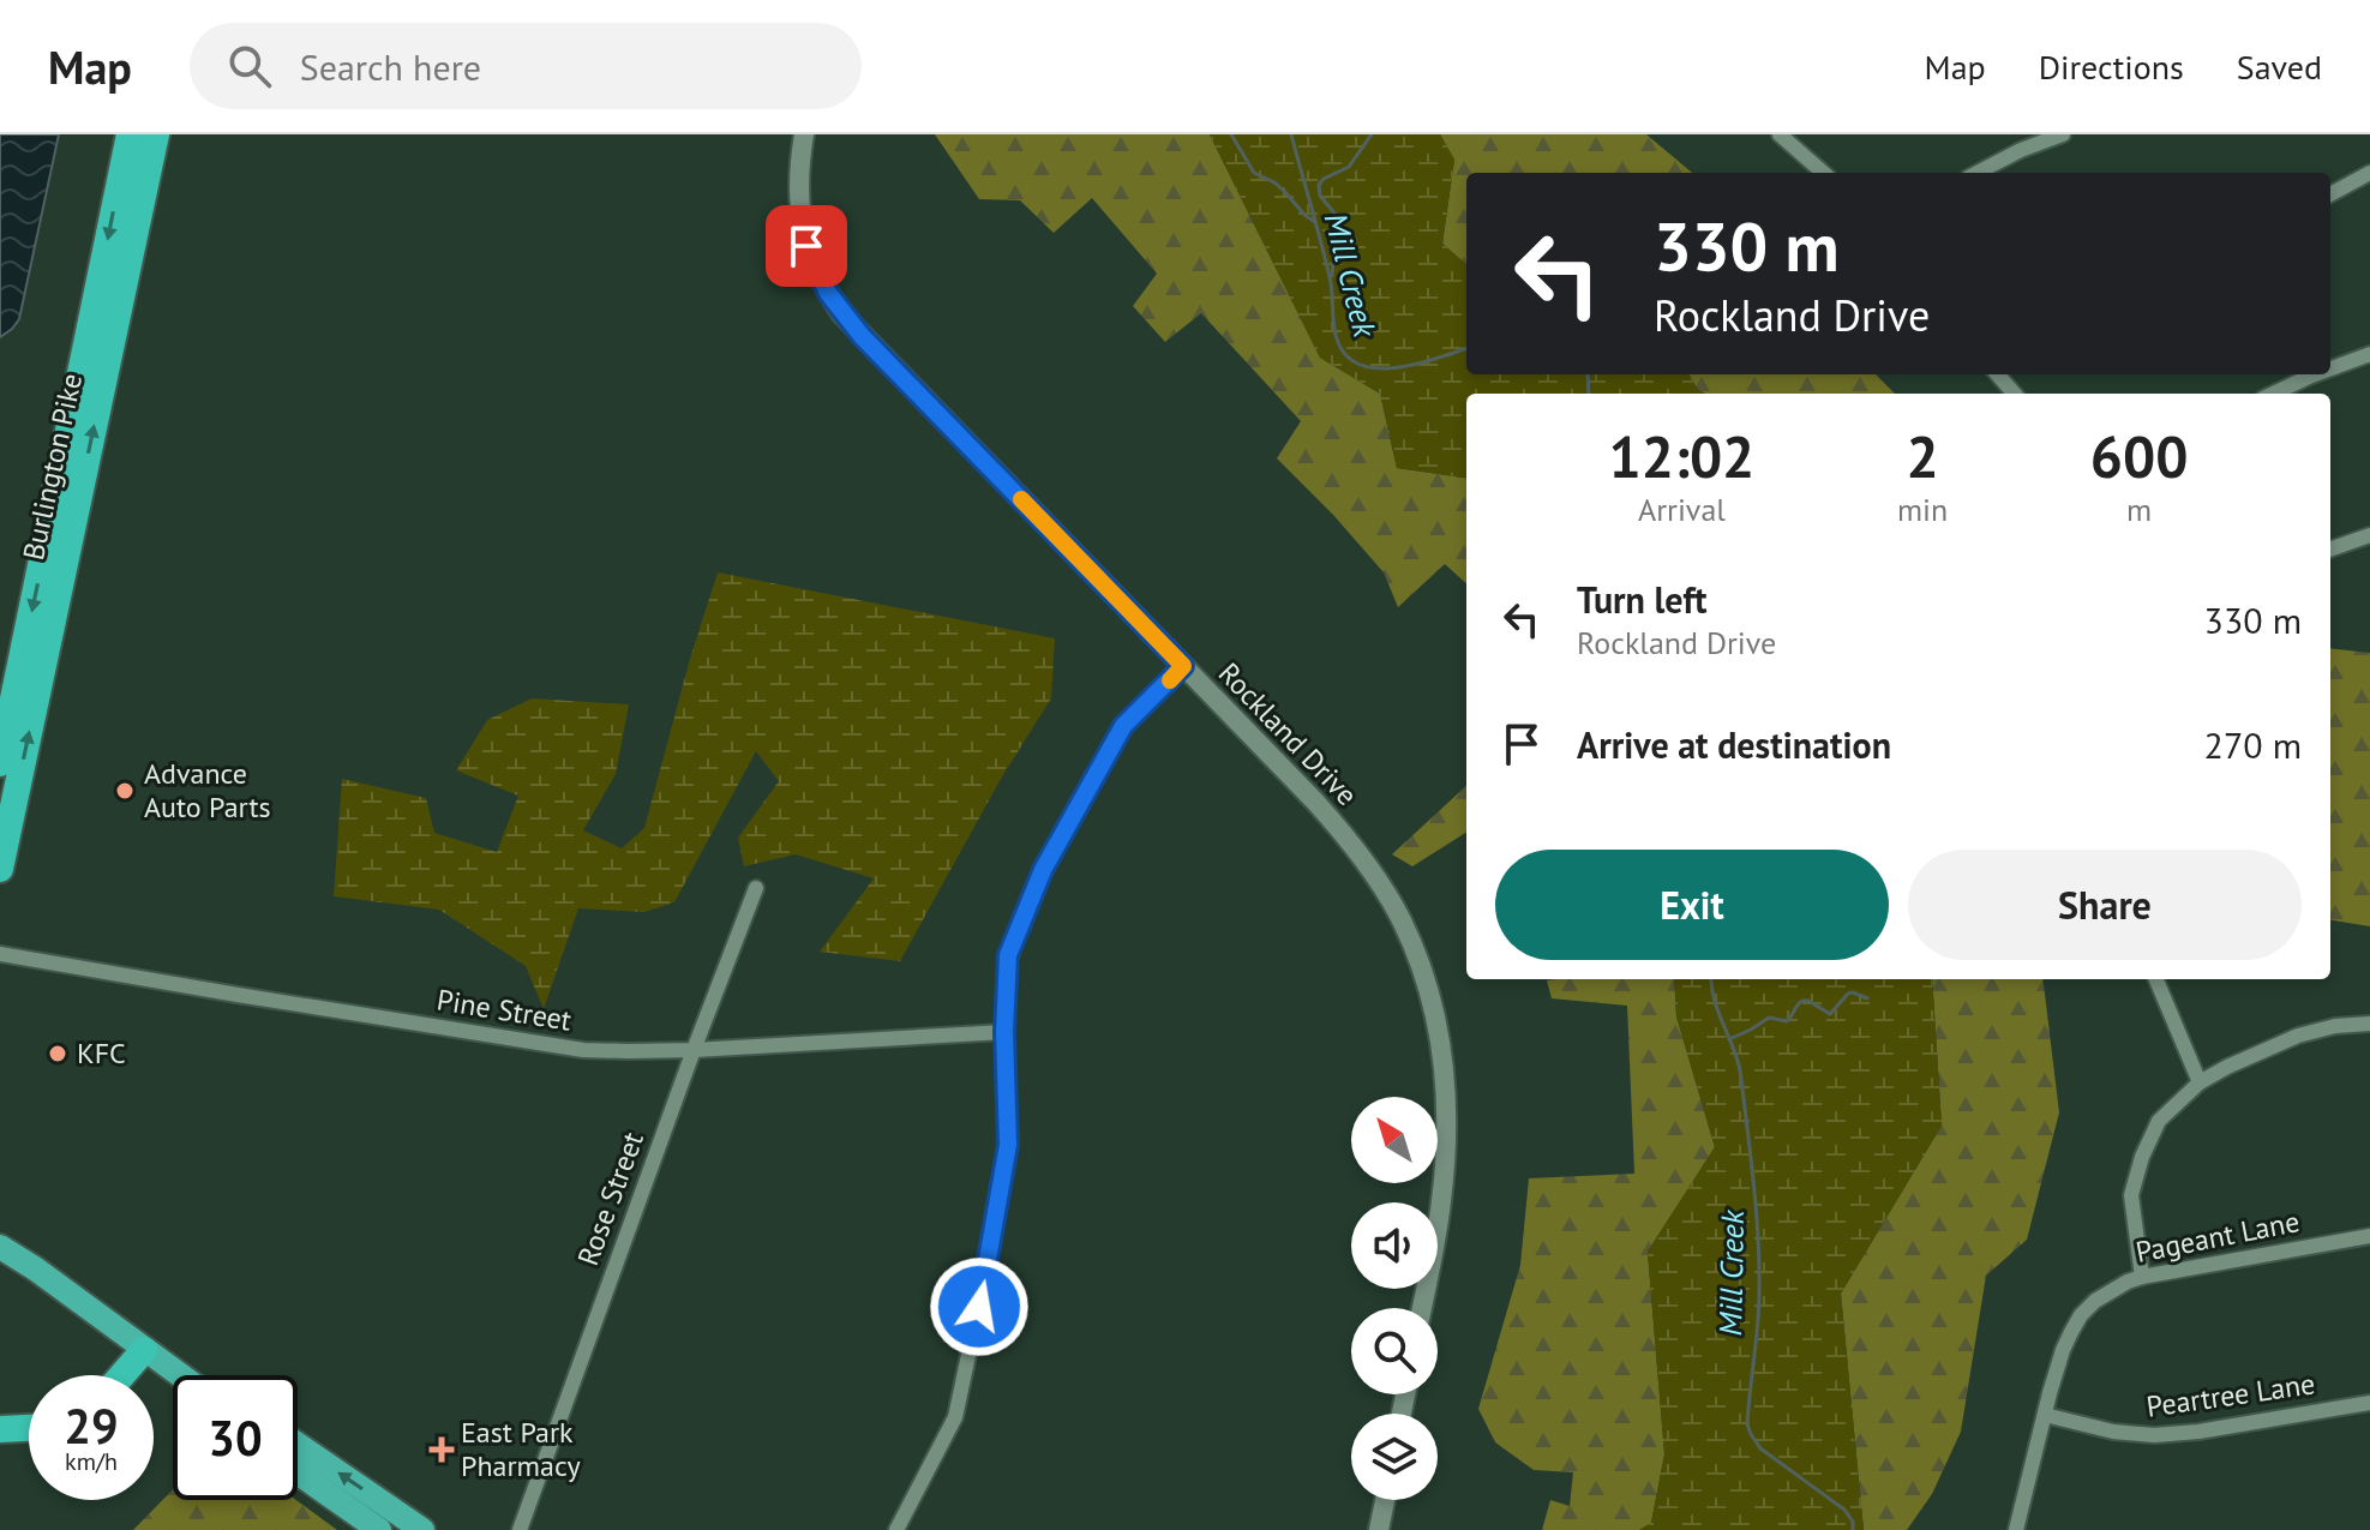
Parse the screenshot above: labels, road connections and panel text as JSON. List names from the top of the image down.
{
  "streets": {
    "highway": ["Burlington Pike"],
    "street": [
      "Rockland Drive",
      "Pine Street",
      "Rose Street",
      "Pageant Lane",
      "Peartree Lane"
    ]
  },
  "crossings": [
    ["Pine Street", "Rose Street"],
    ["Pageant Lane", "Peartree Lane"]
  ],
  "water": ["Mill Creek"],
  "places": {
    "other": ["Advance Auto Parts", "KFC"],
    "health": ["East Park Pharmacy"]
  },
  "north": "top left",
  "page": {
    "header": "Map",
    "search": "Search here",
    "nav": ["Map", "Directions", "Saved"],
    "turn": ["330 m", "Rockland Drive"],
    "eta": [
      "12:02",
      "Arrival",
      "2",
      "min",
      "600",
      "m"
    ],
    "list": [
      {
        "name": "Turn left",
        "note": "Rockland Drive",
        "value": "330 m"
      },
      {
        "name": "Arrive at destination",
        "value": "270 m"
      }
    ],
    "buttons": ["Exit", "Share"],
    "speed": "29 km/h",
    "limit": "30"
  }
}
